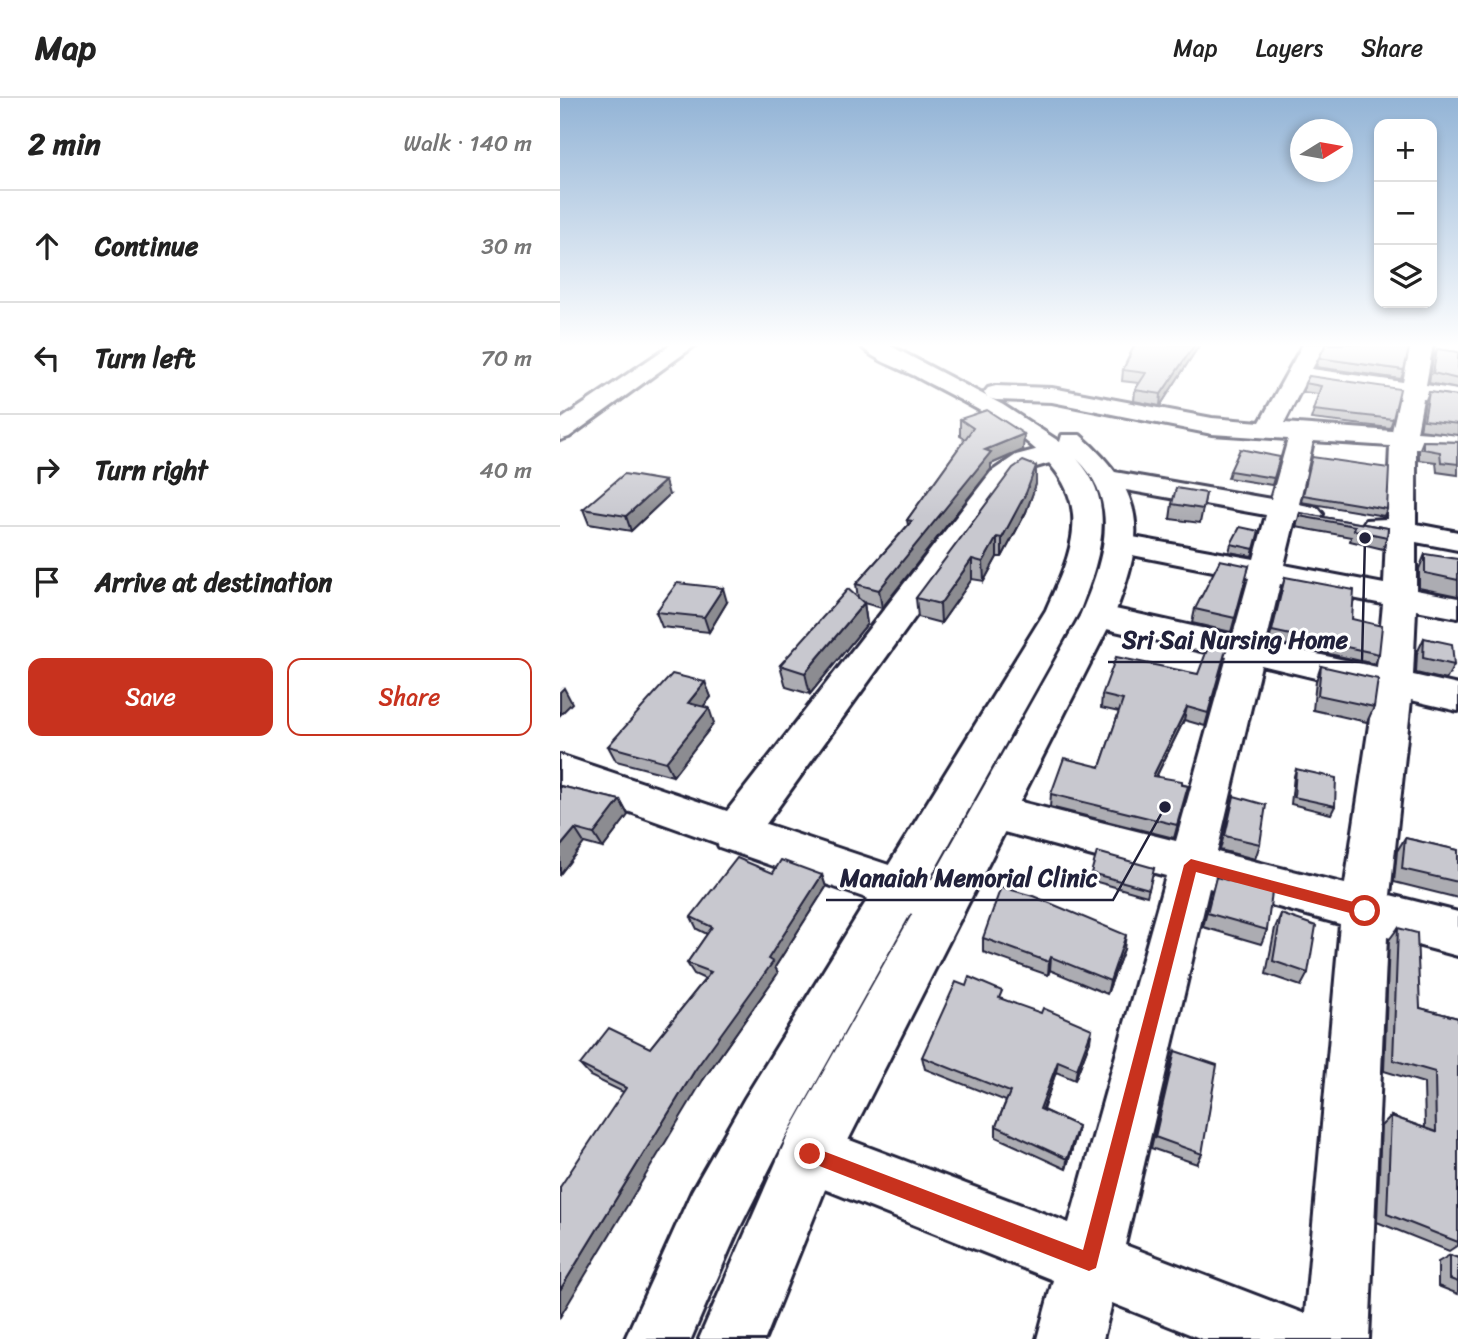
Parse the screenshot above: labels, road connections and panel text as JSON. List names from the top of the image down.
{
  "places": ["Sri Sai Nursing Home", "Manaiah Memorial Clinic"],
  "north": "right",
  "page": {
    "header": "Map",
    "nav": ["Map", "Layers", "Share"],
    "heading": ["2 min", "Walk · 140 m"],
    "map_buttons": ["+", "−"],
    "list": [
      ["Continue", "30 m"],
      ["Turn left", "70 m"],
      ["Turn right", "40 m"],
      "Arrive at destination"
    ],
    "buttons": ["Save", "Share"]
  }
}
